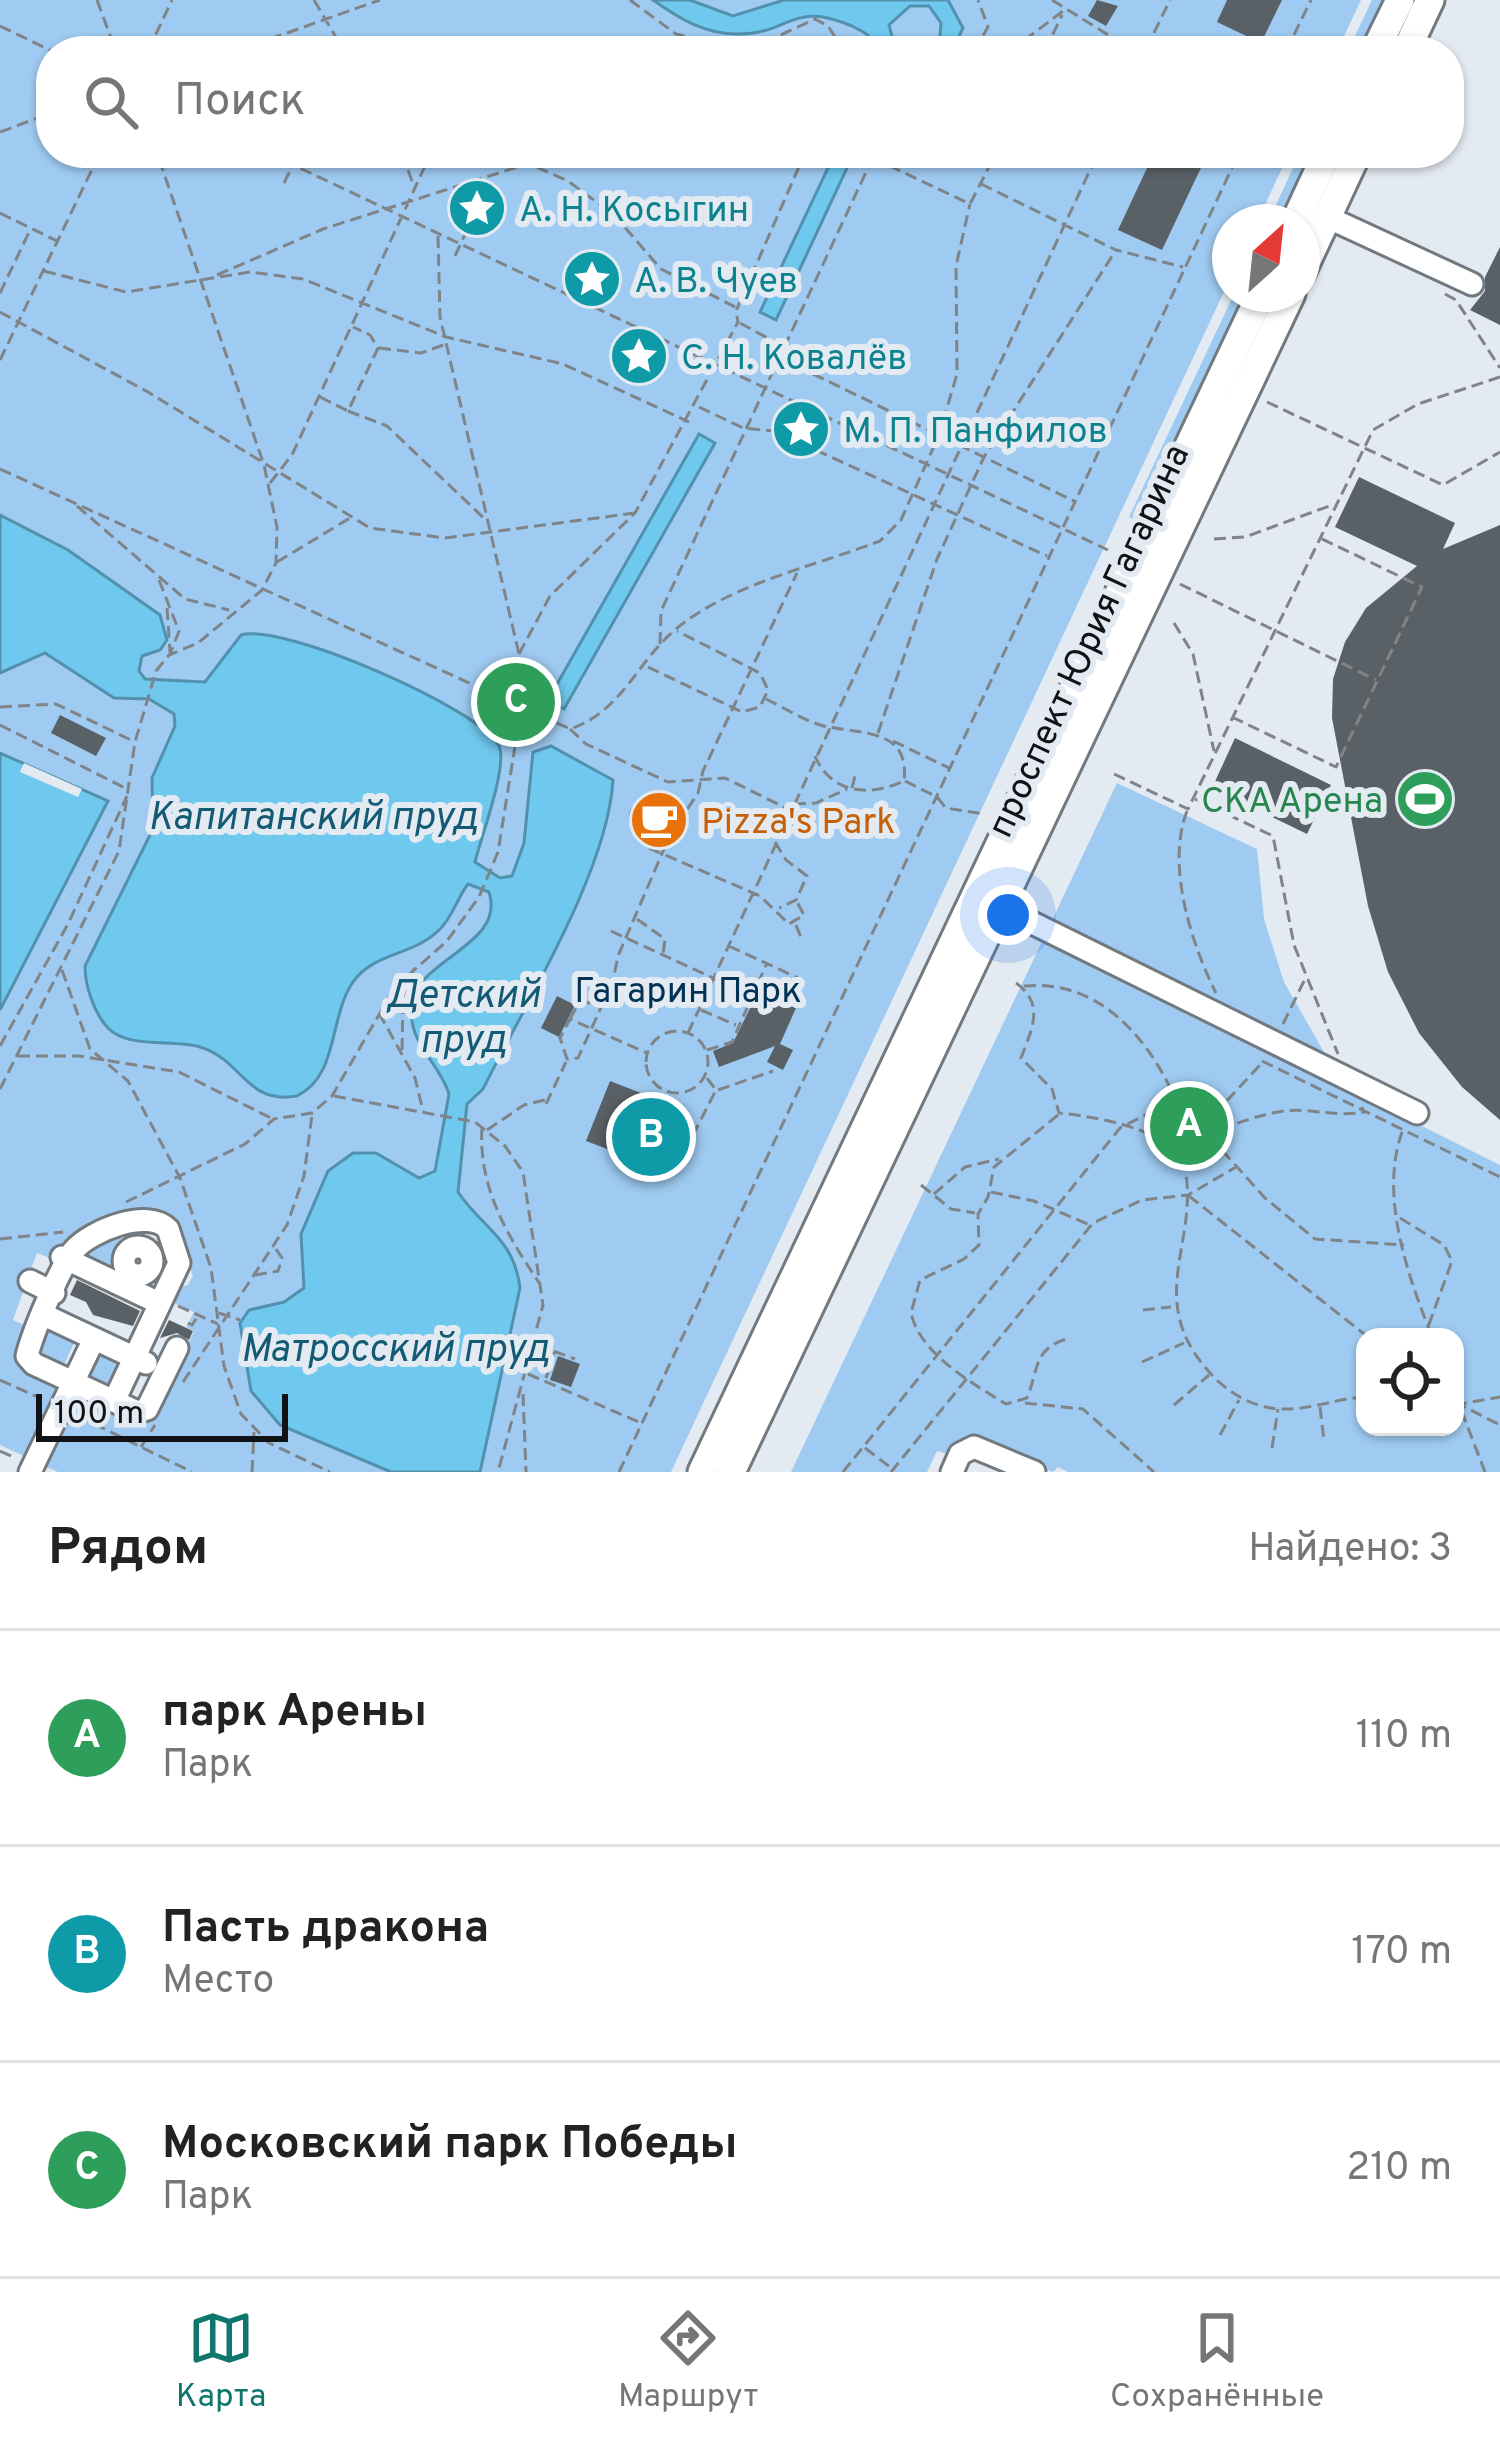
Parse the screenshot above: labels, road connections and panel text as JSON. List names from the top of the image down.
{
  "streets": {
    "main road": ["проспект Юрия Гагарина"]
  },
  "water": ["Капитанский пруд", "Детский пруд", "Матросский пруд"],
  "parks": ["Гагарин Парк"],
  "places": {
    "place": [
      "А. Н. Косыгин",
      "А. В. Чуев",
      "С. Н. Ковалёв",
      "М. П. Панфилов"
    ],
    "sports": ["СКА Арена"],
    "cafe": ["Pizza's Park"]
  },
  "scale_bar": "100 m",
  "north": "top right",
  "page": {
    "search": "Поиск",
    "pins": ["C", "A", "B"],
    "scale": "100 m",
    "heading": ["Рядом", "Найдено: 3"],
    "list": [
      {
        "mark": "A",
        "name": "парк Арены",
        "note": "Парк",
        "value": "110 m"
      },
      {
        "mark": "B",
        "name": "Пасть дракона",
        "note": "Место",
        "value": "170 m"
      },
      {
        "mark": "C",
        "name": "Московский парк Победы",
        "note": "Парк",
        "value": "210 m"
      }
    ],
    "nav": ["Карта", "Маршрут", "Сохранённые"]
  }
}
